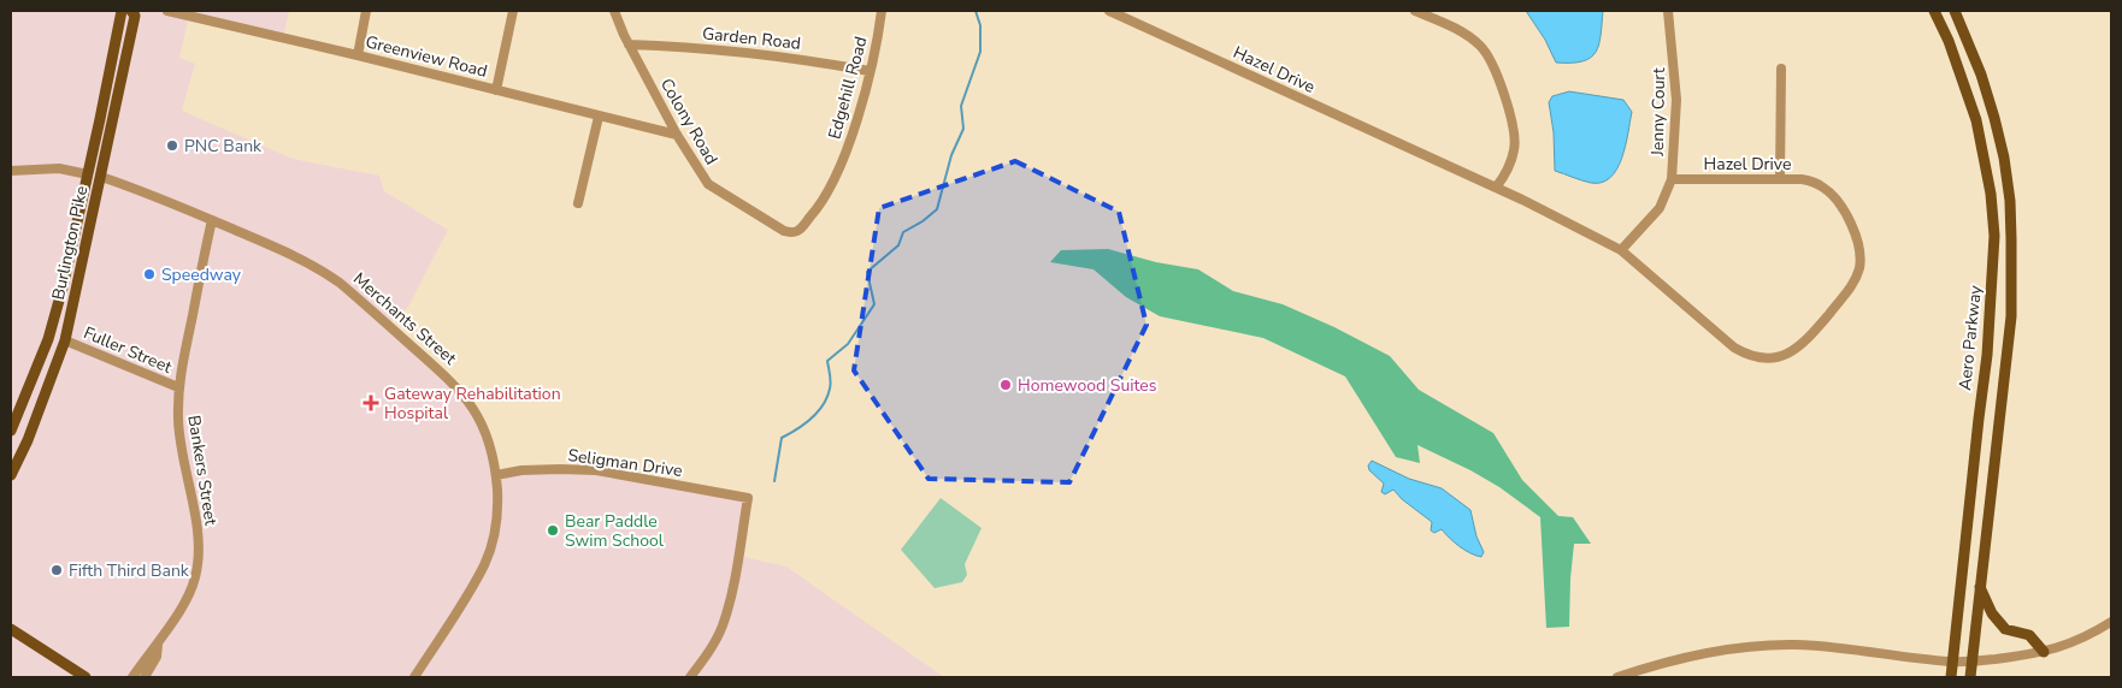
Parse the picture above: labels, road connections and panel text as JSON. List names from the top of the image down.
{
  "streets": {
    "main road": ["Burlington Pike", "Aero Parkway"],
    "street": [
      "Garden Road",
      "Greenview Road",
      "Hazel Drive",
      "Edgehill Road",
      "Jenny Court",
      "Colony Road",
      "Merchants Street",
      "Fuller Street",
      "Seligman Drive",
      "Bankers Street"
    ]
  },
  "crossings": [
    ["Garden Road", "Edgehill Road"],
    ["Garden Road", "Colony Road"],
    ["Greenview Road", "Colony Road"],
    ["Hazel Drive", "Jenny Court"],
    ["Edgehill Road", "Colony Road"],
    ["Burlington Pike", "Merchants Street"],
    ["Burlington Pike", "Fuller Street"],
    ["Merchants Street", "Seligman Drive"],
    ["Merchants Street", "Bankers Street"],
    ["Fuller Street", "Bankers Street"]
  ],
  "places": {
    "other": [
      "PNC Bank",
      "Speedway",
      "Homewood Suites",
      "Bear Paddle Swim School",
      "Fifth Third Bank"
    ],
    "health": ["Gateway Rehabilitation Hospital"]
  }
}
